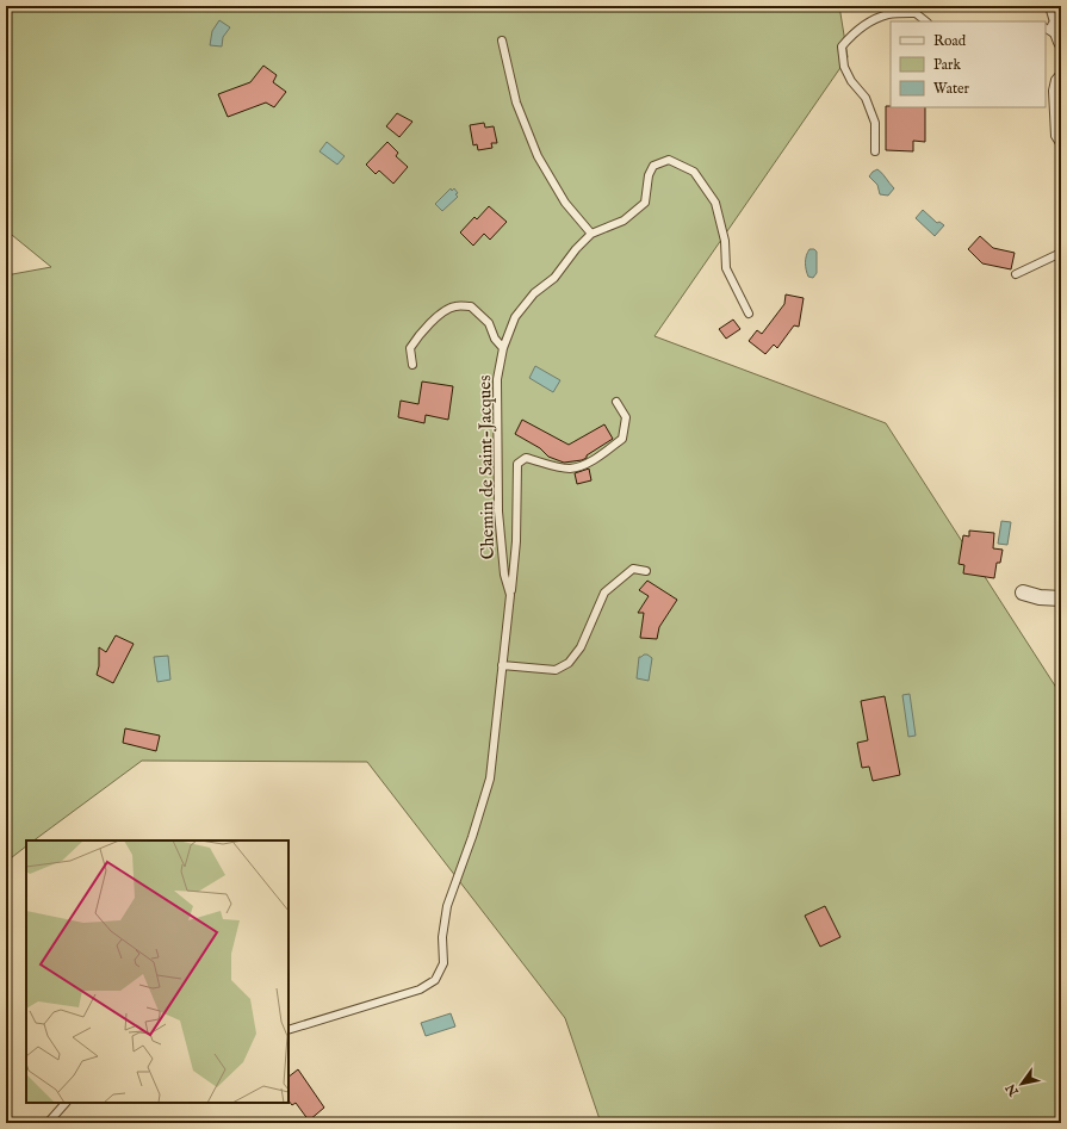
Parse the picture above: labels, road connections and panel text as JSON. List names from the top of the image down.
{
  "streets": {
    "lane": ["Chemin de Saint-Jacques"]
  },
  "legend": ["Road", "Park", "Water"],
  "north": "bottom left"
}
